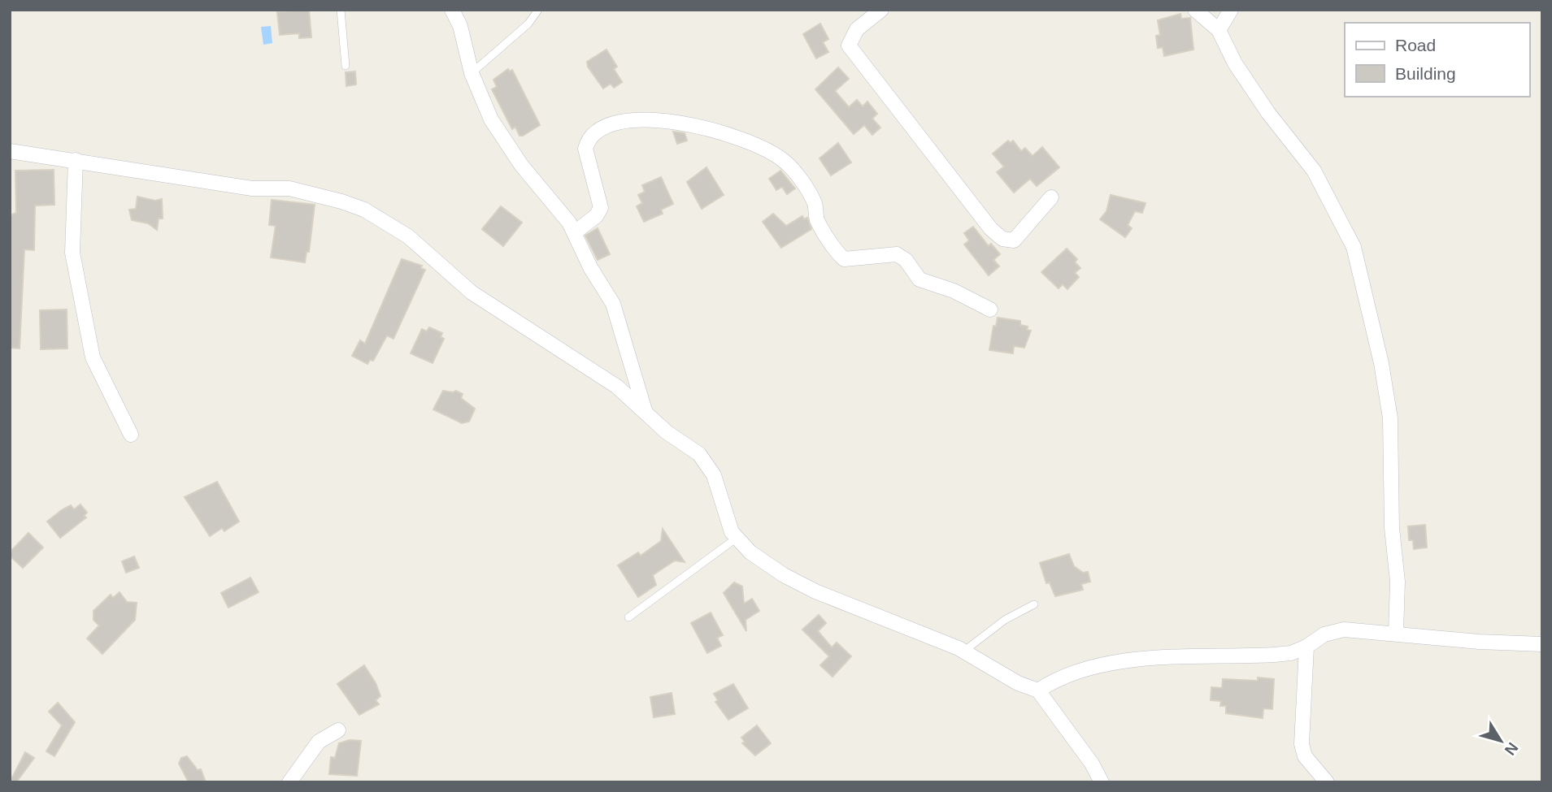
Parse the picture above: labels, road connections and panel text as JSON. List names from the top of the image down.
{
  "legend": ["Road", "Building"],
  "north": "bottom right"
}
